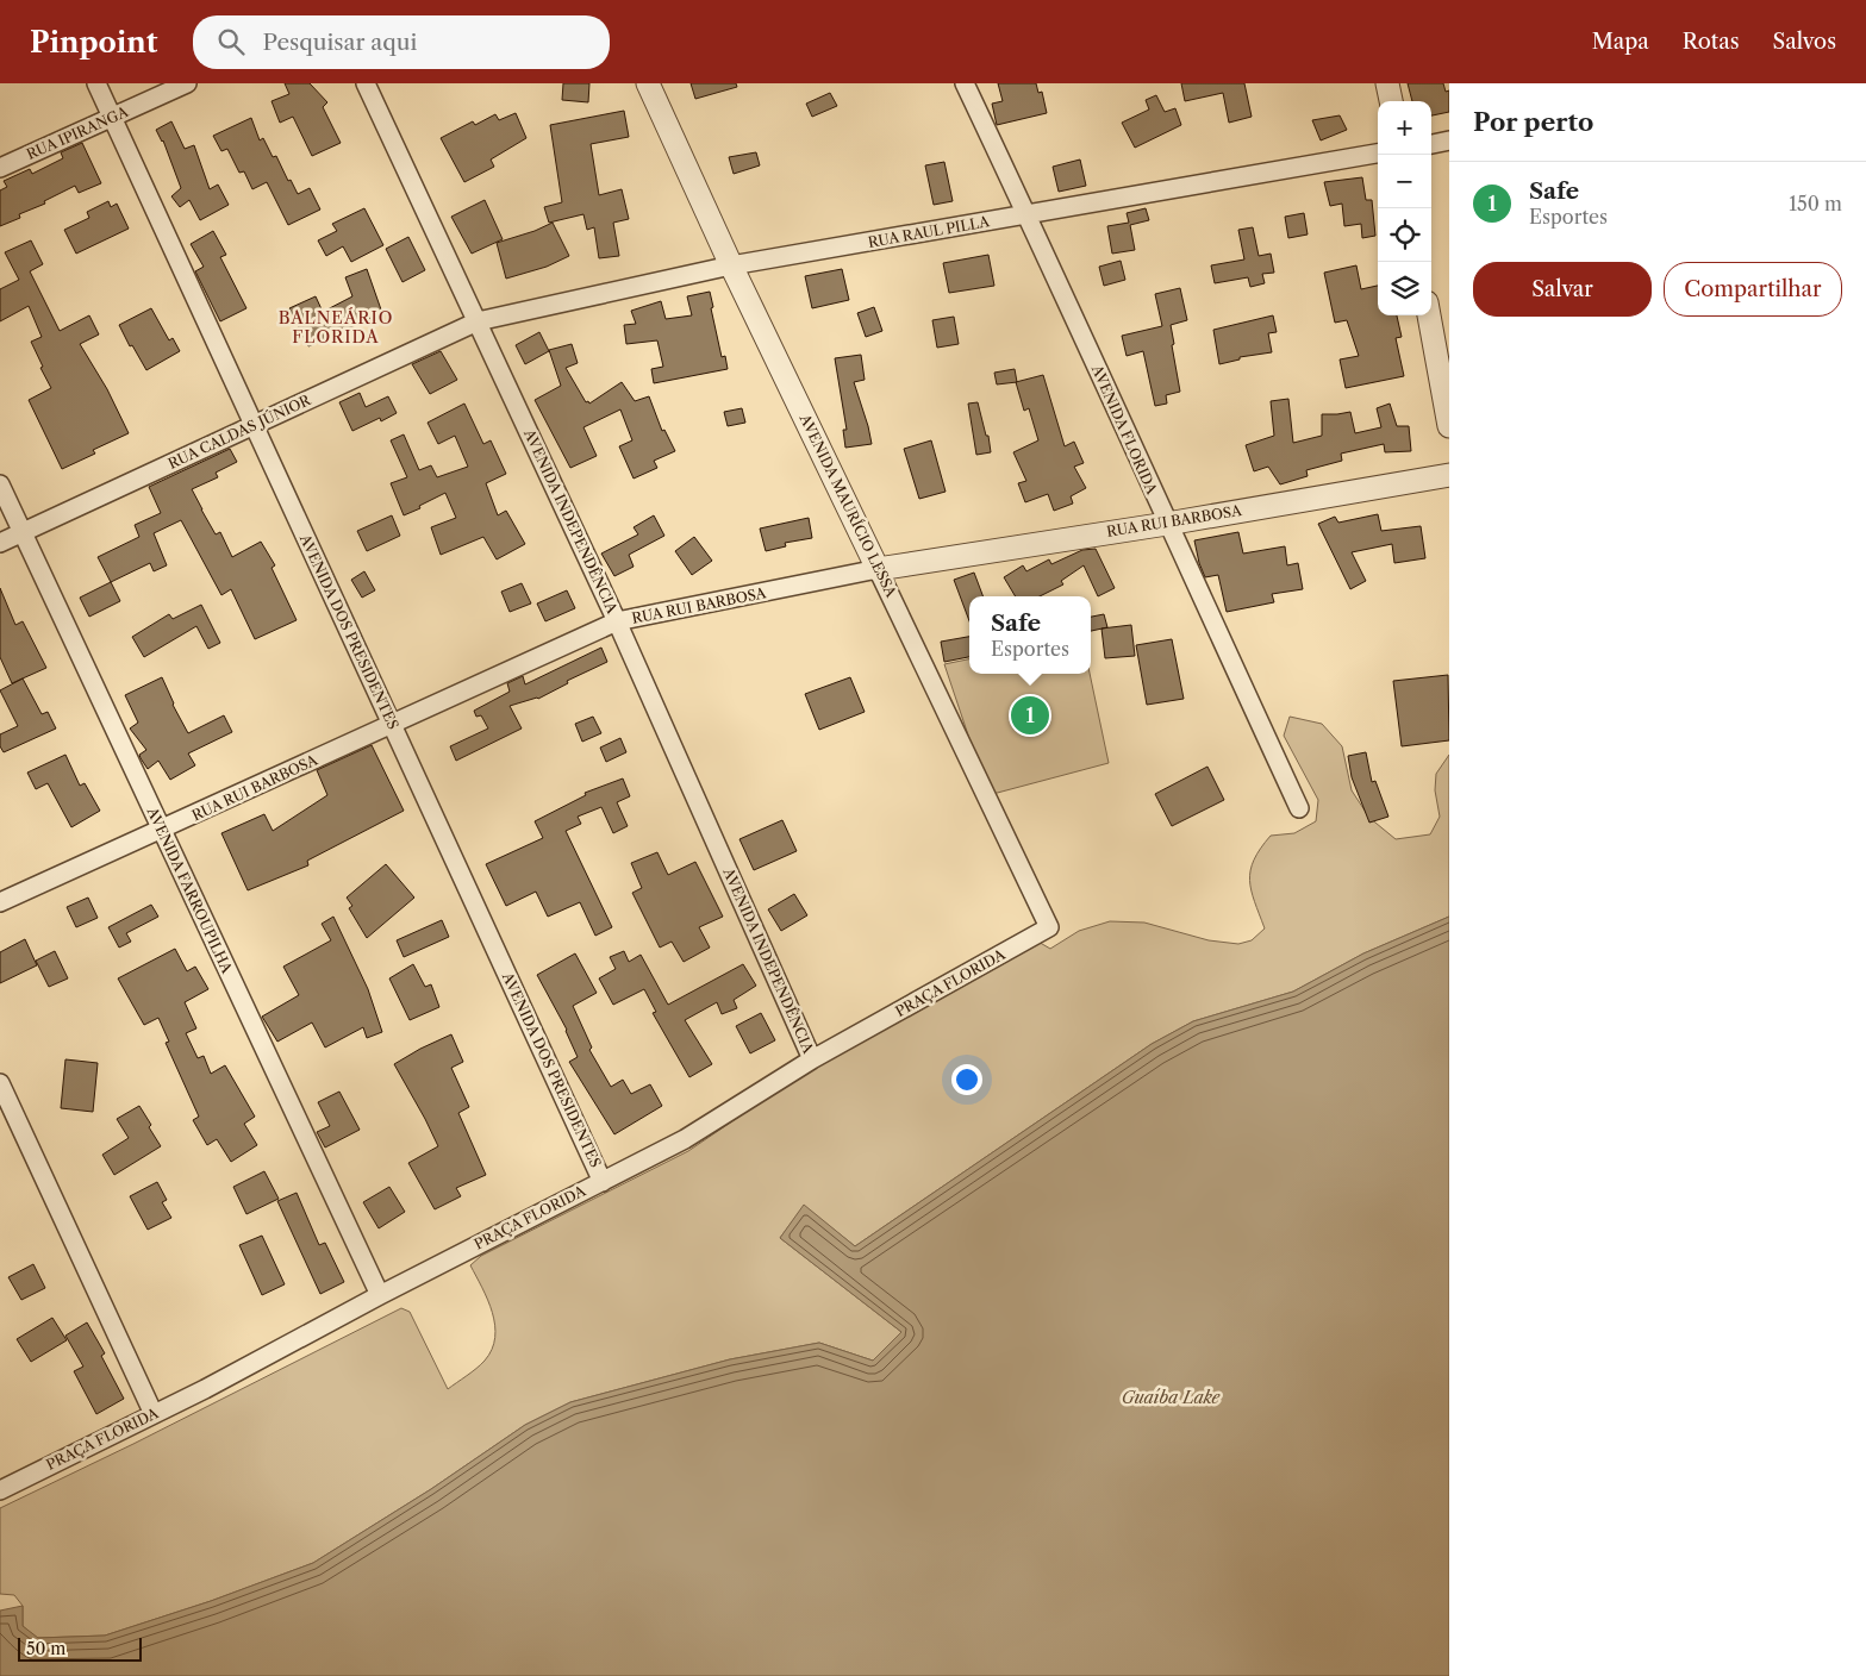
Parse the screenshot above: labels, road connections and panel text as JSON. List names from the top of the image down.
{
  "streets": {
    "street": [
      "RUA IPIRANGA",
      "RUA RAUL PILLA",
      "AVENIDA FLORIDA",
      "RUA CALDAS JÚNIOR",
      "AVENIDA MAURÍCIO LESSA",
      "AVENIDA INDEPENDÊNCIA",
      "RUA RUI BARBOSA",
      "AVENIDA DOS PRESIDENTES",
      "AVENIDA FARROUPILHA",
      "PRAÇA FLORIDA"
    ]
  },
  "crossings": [
    ["RUA IPIRANGA", "AVENIDA DOS PRESIDENTES"],
    ["RUA RAUL PILLA", "AVENIDA FLORIDA"],
    ["RUA RAUL PILLA", "RUA CALDAS JÚNIOR"],
    ["RUA RAUL PILLA", "AVENIDA MAURÍCIO LESSA"],
    ["RUA RAUL PILLA", "AVENIDA INDEPENDÊNCIA"],
    ["AVENIDA FLORIDA", "RUA RUI BARBOSA"],
    ["RUA CALDAS JÚNIOR", "AVENIDA INDEPENDÊNCIA"],
    ["RUA CALDAS JÚNIOR", "AVENIDA DOS PRESIDENTES"],
    ["RUA CALDAS JÚNIOR", "AVENIDA FARROUPILHA"],
    ["AVENIDA MAURÍCIO LESSA", "RUA RUI BARBOSA"],
    ["AVENIDA MAURÍCIO LESSA", "PRAÇA FLORIDA"],
    ["AVENIDA INDEPENDÊNCIA", "RUA RUI BARBOSA"],
    ["AVENIDA INDEPENDÊNCIA", "PRAÇA FLORIDA"],
    ["RUA RUI BARBOSA", "AVENIDA DOS PRESIDENTES"],
    ["RUA RUI BARBOSA", "AVENIDA FARROUPILHA"],
    ["AVENIDA DOS PRESIDENTES", "PRAÇA FLORIDA"],
    ["AVENIDA FARROUPILHA", "PRAÇA FLORIDA"]
  ],
  "districts": ["BALNEÁRIO FLORIDA"],
  "water": ["Guaíba Lake"],
  "scale_bar": "50 m",
  "page": {
    "header": "Pinpoint",
    "search": "Pesquisar aqui",
    "nav": ["Mapa", "Rotas", "Salvos"],
    "heading": "Por perto",
    "map_buttons": ["+", "−"],
    "list": [
      {
        "mark": "1",
        "name": "Safe",
        "note": "Esportes",
        "value": "150 m"
      }
    ],
    "buttons": ["Salvar", "Compartilhar"],
    "popup": ["Safe", "Esportes"],
    "pins": "1",
    "scale": "50 m"
  }
}
